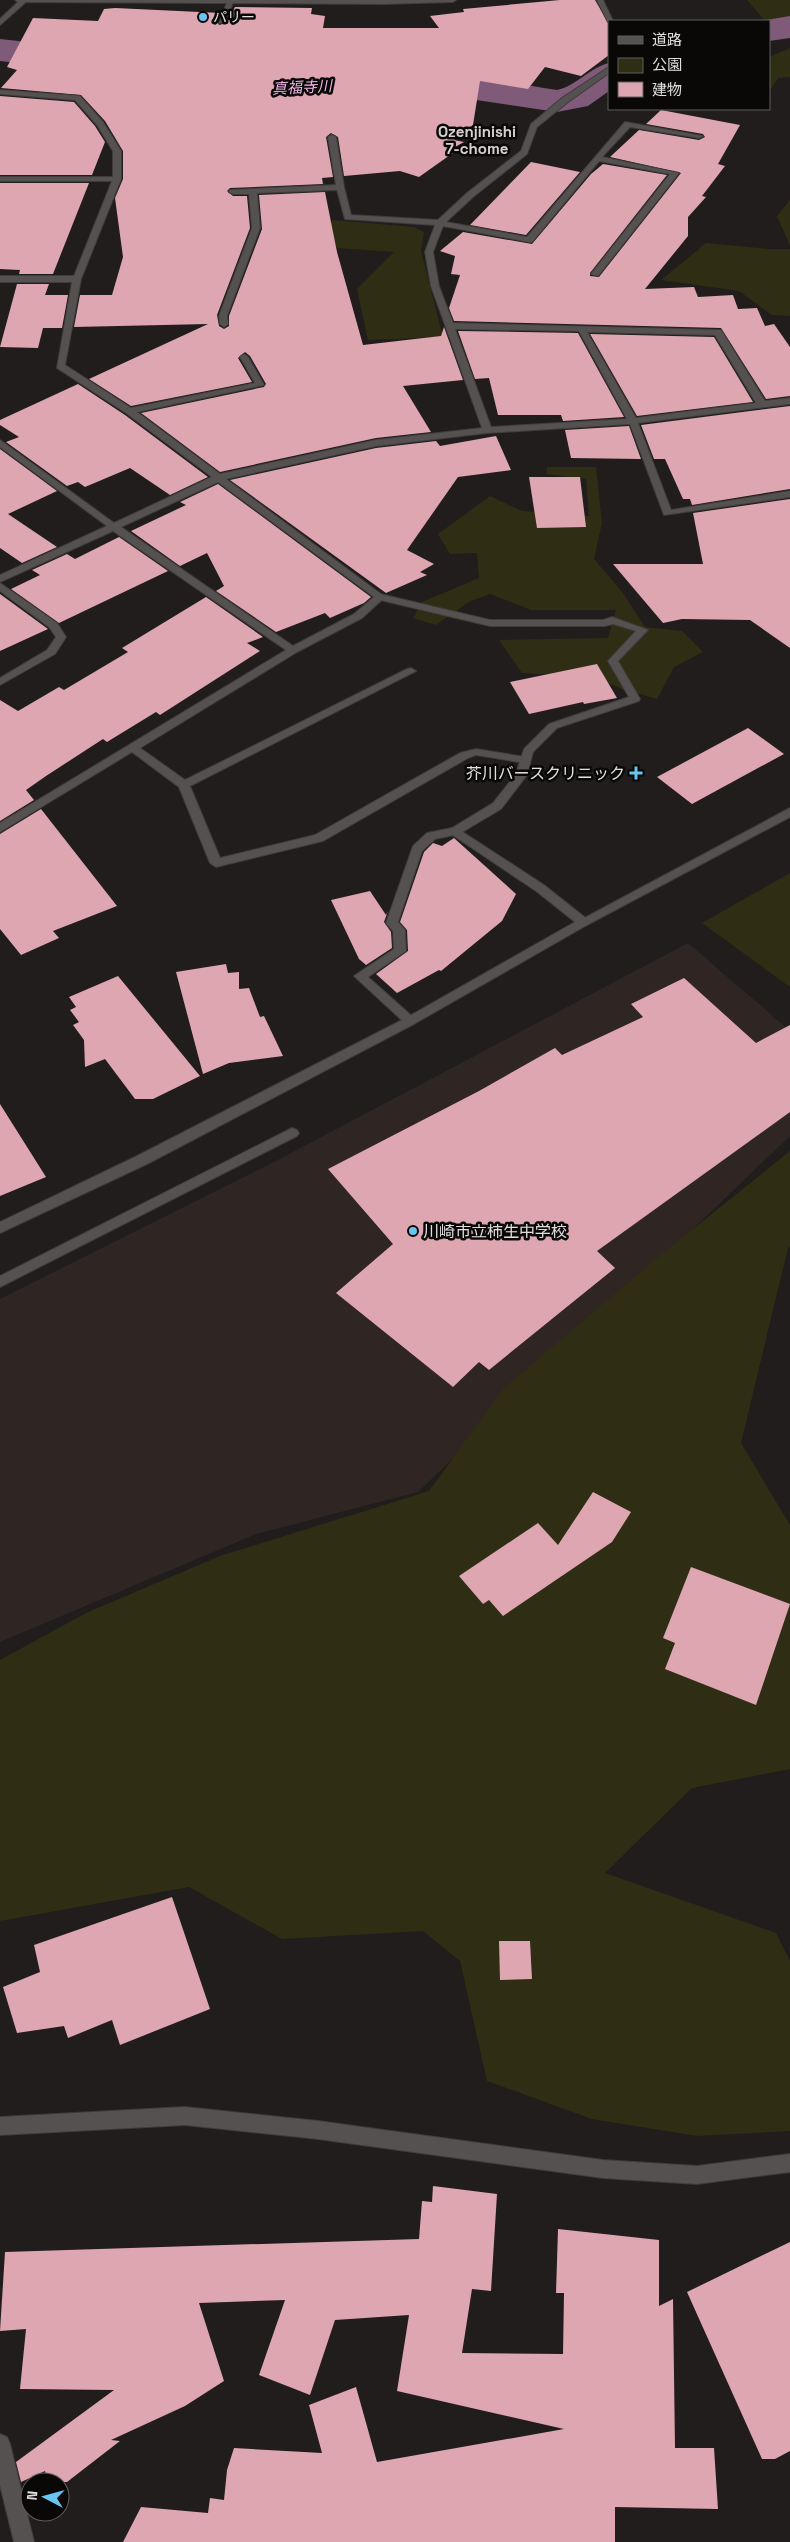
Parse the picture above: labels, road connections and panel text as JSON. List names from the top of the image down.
{
  "districts": ["Ozenjinishi 7-chome"],
  "water": ["真福寺川"],
  "places": {
    "other": ["パリー", "川崎市立柿生中学校"],
    "health": ["芥川バースクリニック"]
  },
  "legend": ["道路", "公園", "建物"],
  "north": "left"
}
